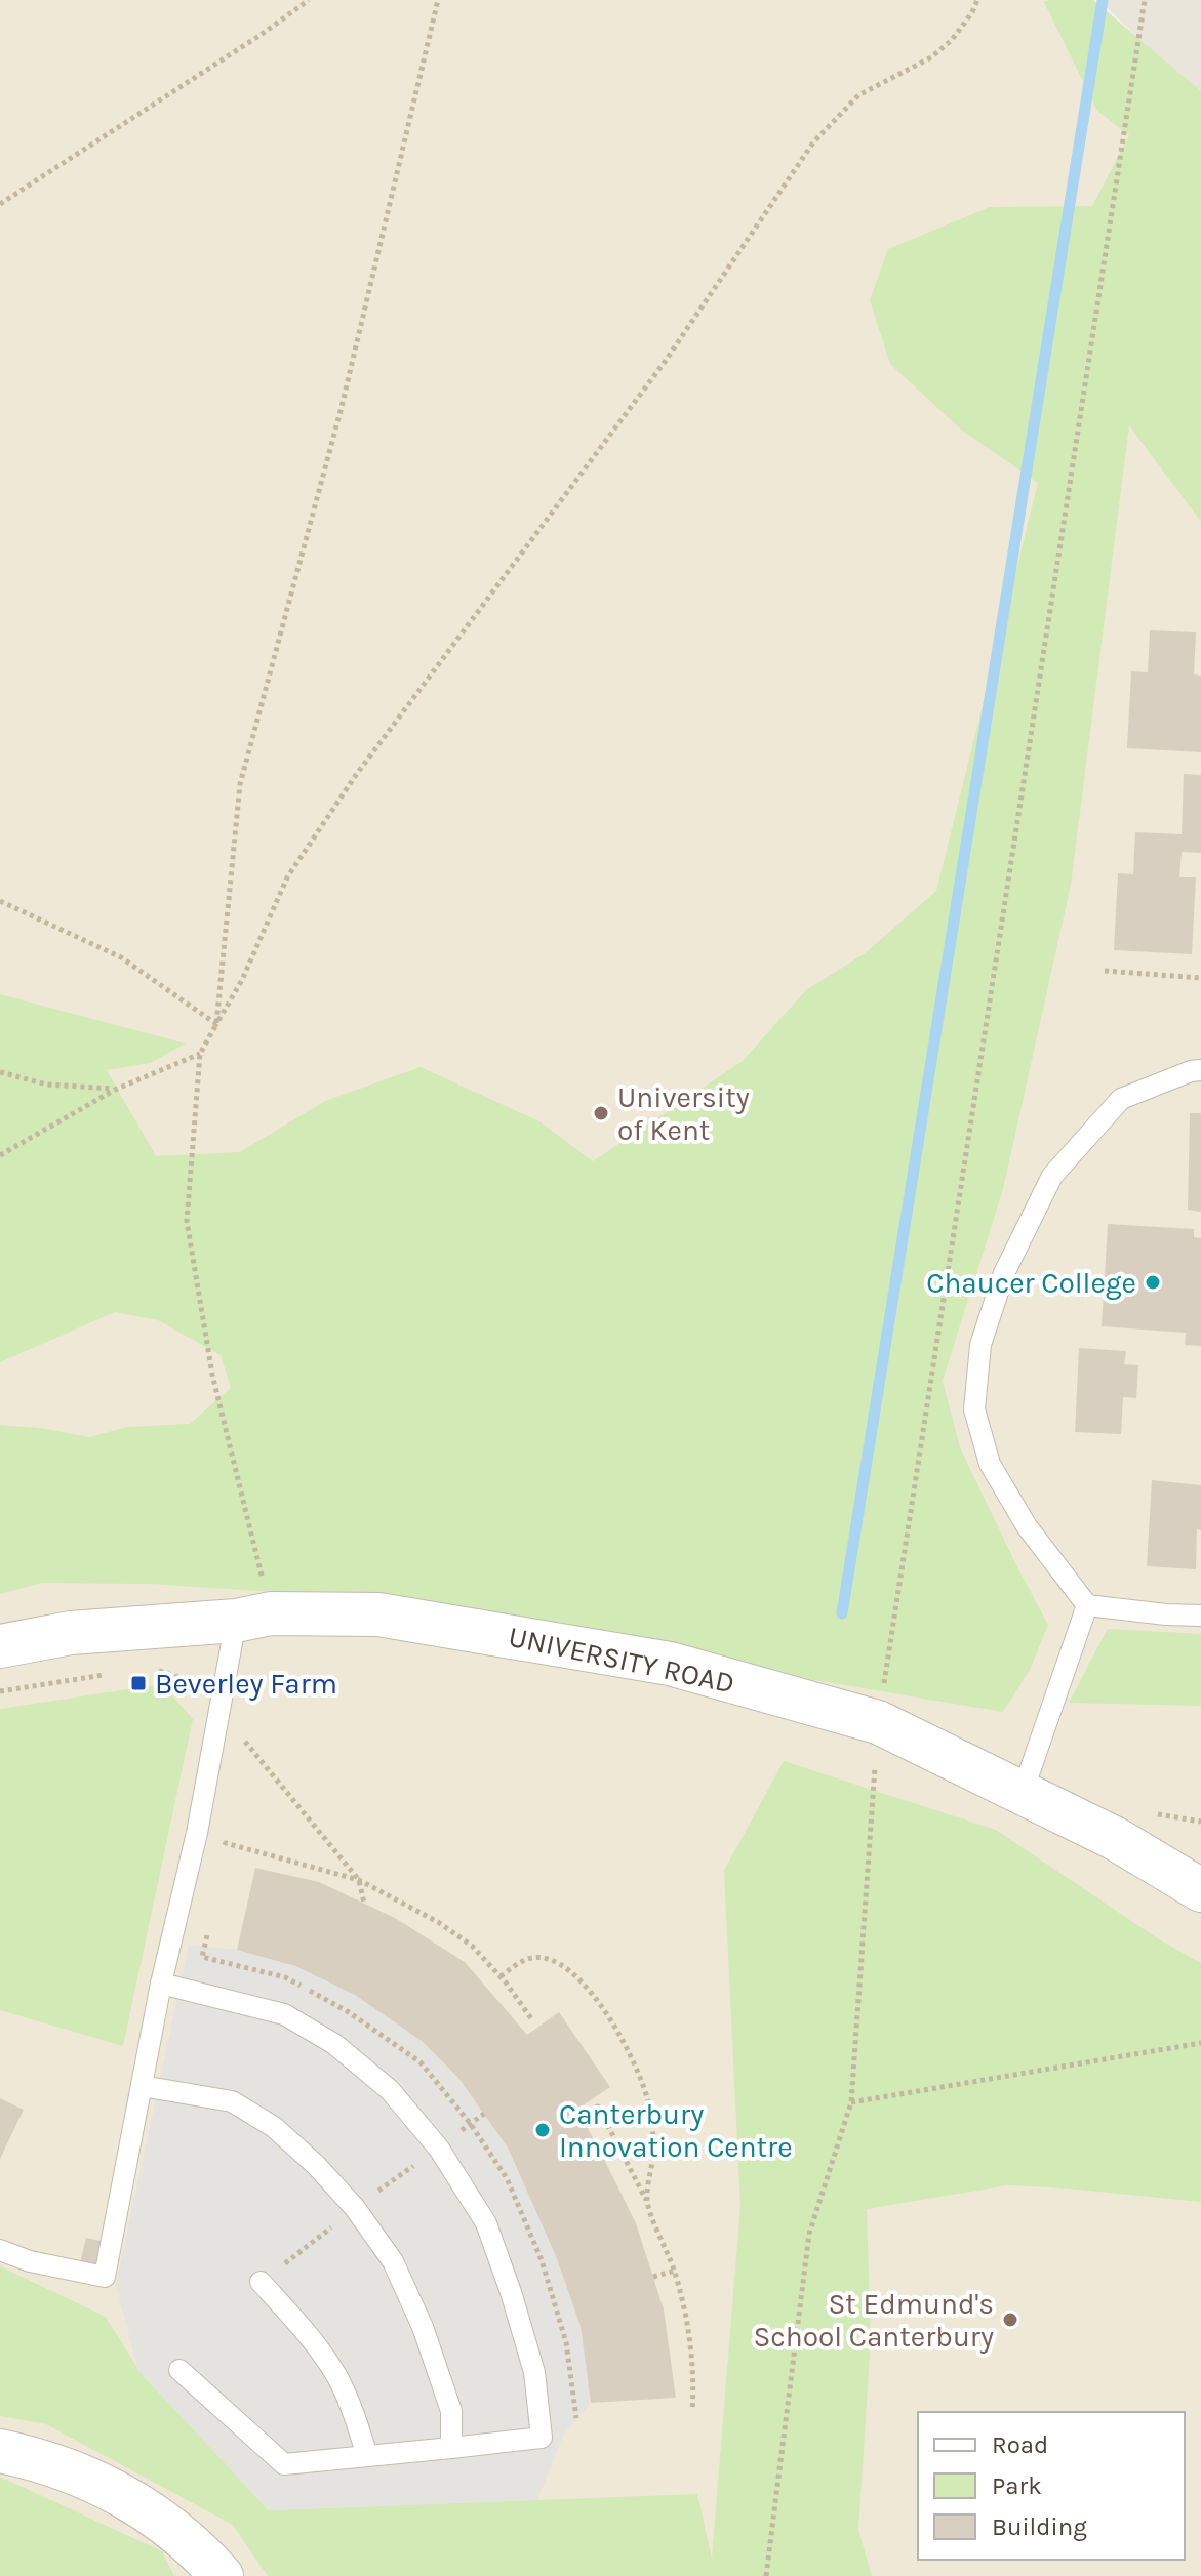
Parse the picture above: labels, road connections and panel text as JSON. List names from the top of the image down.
{
  "streets": {
    "street": ["UNIVERSITY ROAD"]
  },
  "places": {
    "other": [
      "University of Kent",
      "Chaucer College",
      "Canterbury Innovation Centre",
      "St Edmund's School Canterbury"
    ],
    "transit": ["Beverley Farm"]
  },
  "legend": ["Road", "Park", "Building"]
}
